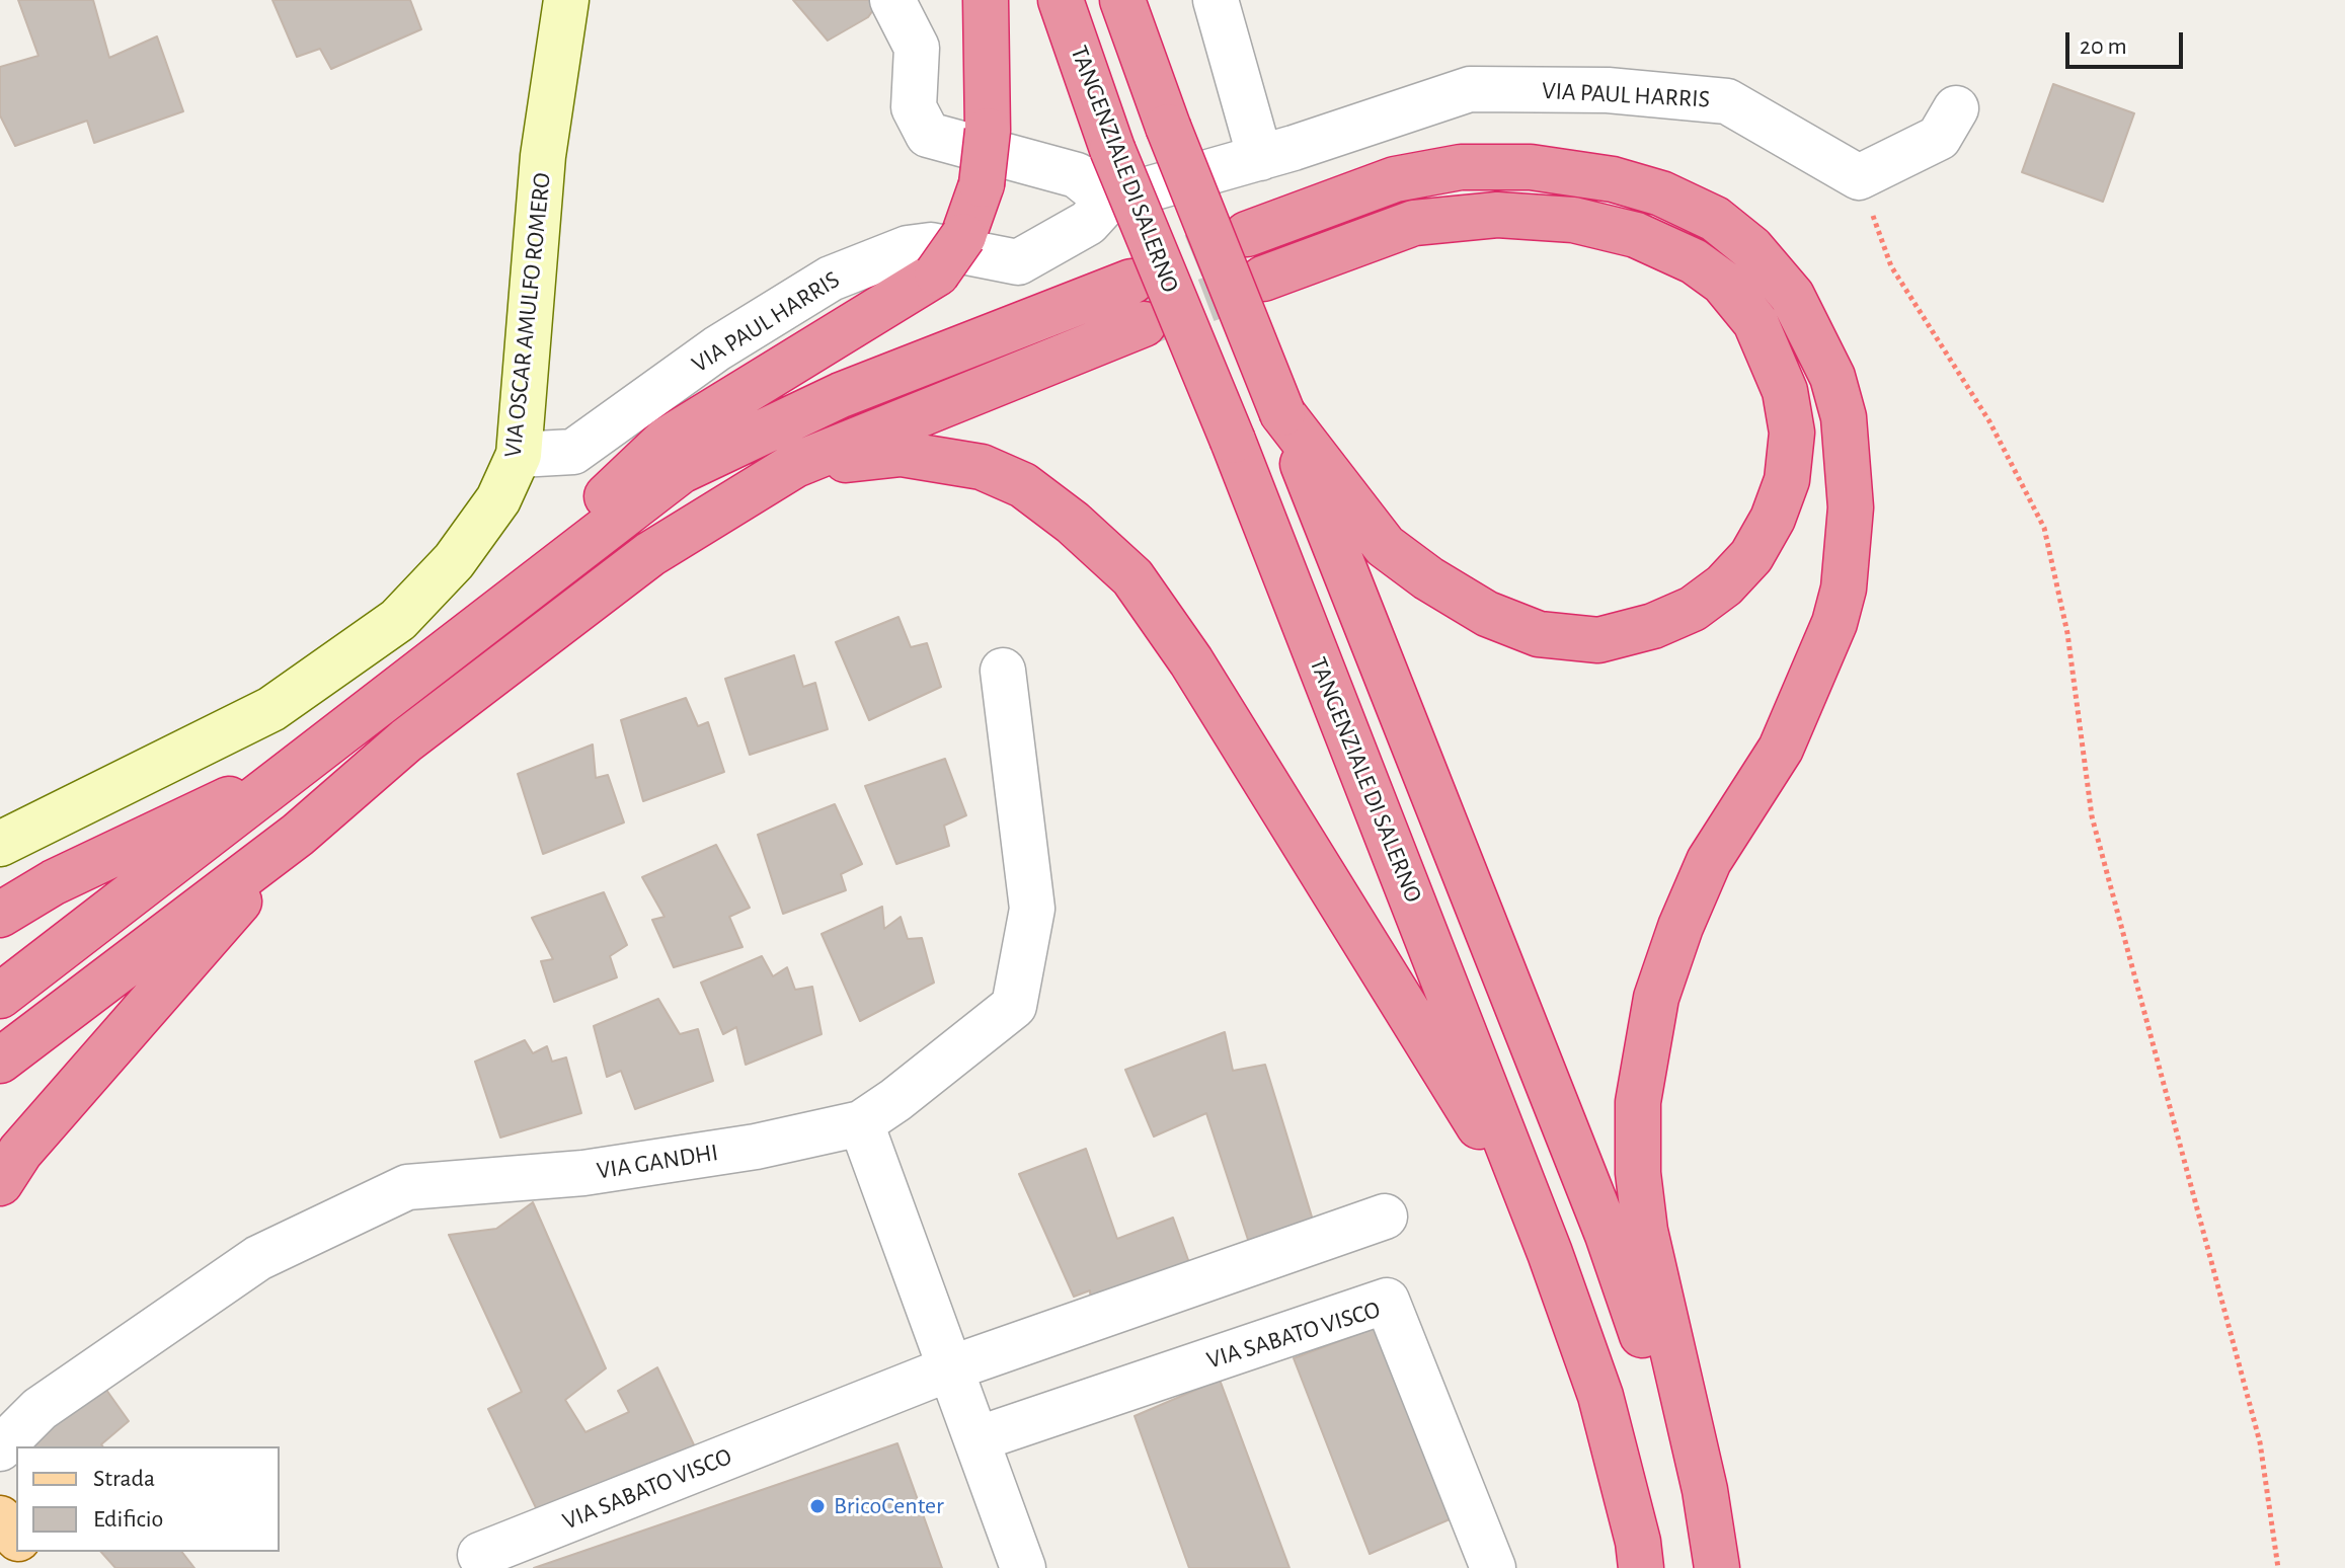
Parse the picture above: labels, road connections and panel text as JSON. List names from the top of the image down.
{
  "streets": {
    "highway": ["TANGENZIALE DI SALERNO"],
    "street": [
      "VIA PAUL HARRIS",
      "VIA OSCAR AMULFO ROMERO",
      "VIA GANDHI",
      "VIA SABATO VISCO"
    ]
  },
  "crossings": [
    ["VIA PAUL HARRIS", "VIA OSCAR AMULFO ROMERO"]
  ],
  "places": ["BricoCenter"],
  "legend": ["Strada", "Edificio"],
  "scale_bar": "20 m"
}
